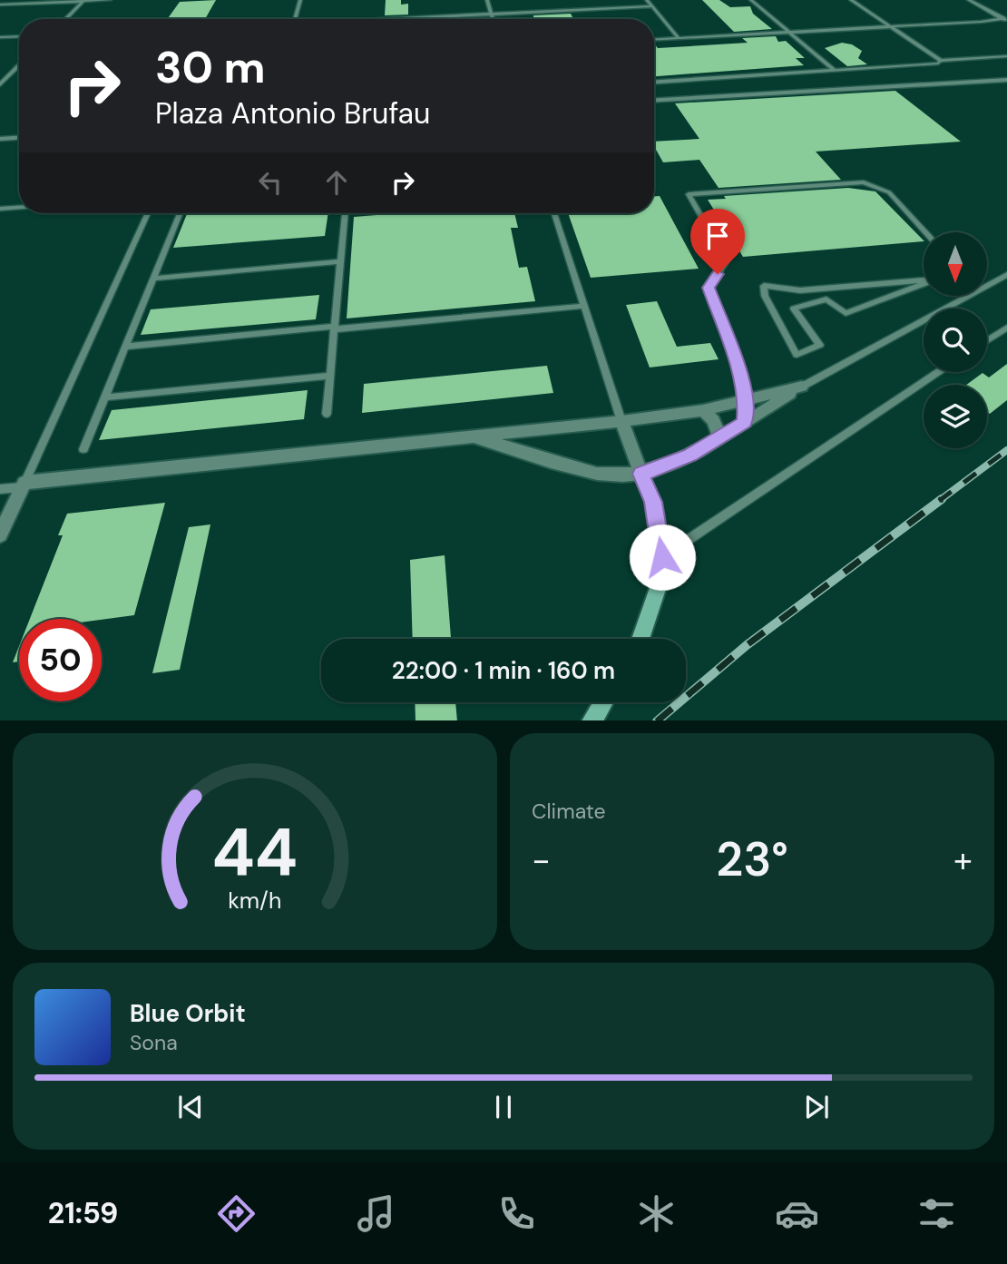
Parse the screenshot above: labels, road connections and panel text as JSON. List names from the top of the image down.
{
  "north": "bottom",
  "page": {
    "turn": ["30 m", "Plaza Antonio Brufau"],
    "limit": "50",
    "trip": "22:00 · 1 min · 160 m",
    "tile": "Climate",
    "heat": ["−", "23°", "+"],
    "song": ["Blue Orbit", "Sona"],
    "tabs": "21:59",
    "gauge": ["44", "km/h"]
  }
}
